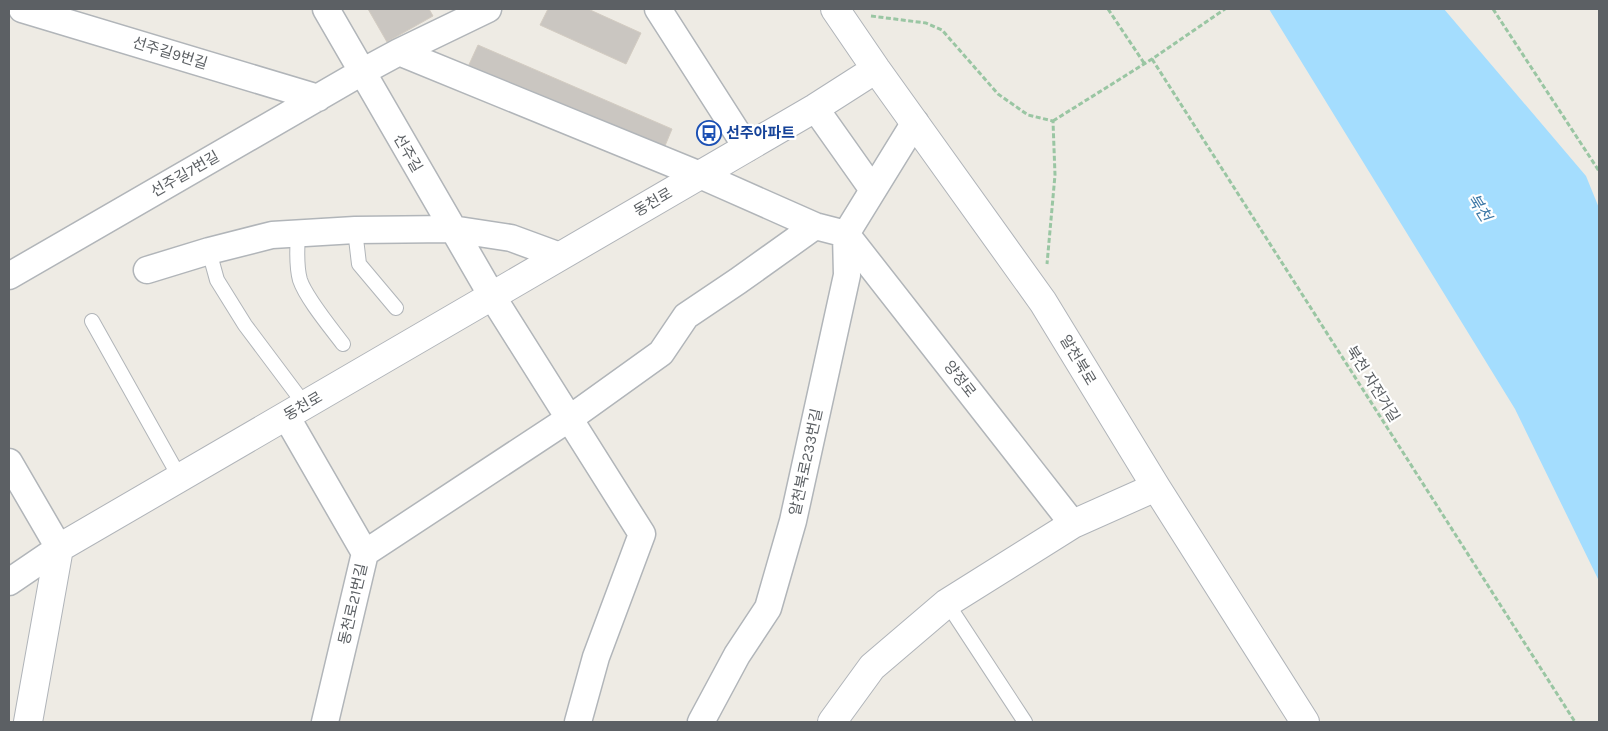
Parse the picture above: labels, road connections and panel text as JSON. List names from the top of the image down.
{
  "streets": {
    "street": [
      "선주길9번길",
      "선주길",
      "선주길7번길",
      "동천로",
      "알천북로",
      "양정로",
      "알천북로233번길",
      "동천로21번길"
    ],
    "path": ["북천 자전거길"]
  },
  "crossings": [
    ["선주길9번길", "선주길7번길"],
    ["선주길", "선주길7번길"],
    ["선주길", "동천로"],
    ["동천로", "알천북로"],
    ["동천로", "양정로"],
    ["동천로", "알천북로233번길"],
    ["동천로", "동천로21번길"],
    ["양정로", "알천북로233번길"]
  ],
  "water": ["북천"],
  "places": {
    "bus stop": ["선주아파트"]
  }
}
